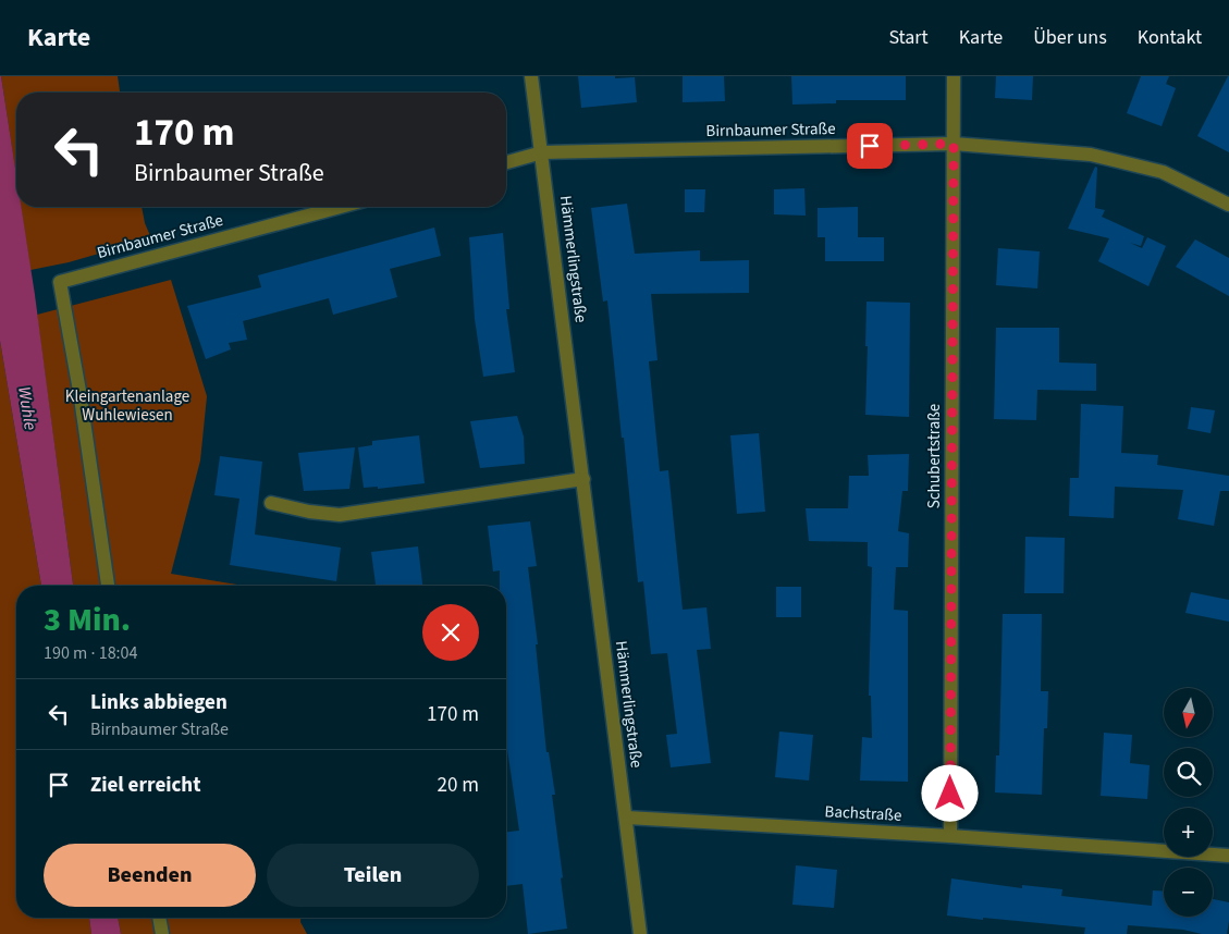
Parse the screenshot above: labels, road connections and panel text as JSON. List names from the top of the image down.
{
  "streets": {
    "street": [
      "Birnbaumer Straße",
      "Hämmerlingstraße",
      "Schubertstraße",
      "Bachstraße"
    ]
  },
  "crossings": [
    ["Birnbaumer Straße", "Hämmerlingstraße"],
    ["Birnbaumer Straße", "Schubertstraße"],
    ["Hämmerlingstraße", "Bachstraße"],
    ["Schubertstraße", "Bachstraße"]
  ],
  "water": ["Wuhle"],
  "parks": ["Kleingartenanlage Wuhlewiesen"],
  "north": "bottom",
  "page": {
    "header": "Karte",
    "nav": [
      "Start",
      "Karte",
      "Über uns",
      "Kontakt"
    ],
    "turn": ["170 m", "Birnbaumer Straße"],
    "heading": ["3 Min.", "190 m · 18:04"],
    "list": [
      {
        "name": "Links abbiegen",
        "note": "Birnbaumer Straße",
        "value": "170 m"
      },
      {
        "name": "Ziel erreicht",
        "value": "20 m"
      }
    ],
    "map_buttons": ["+", "−"],
    "buttons": ["Beenden", "Teilen"]
  }
}
